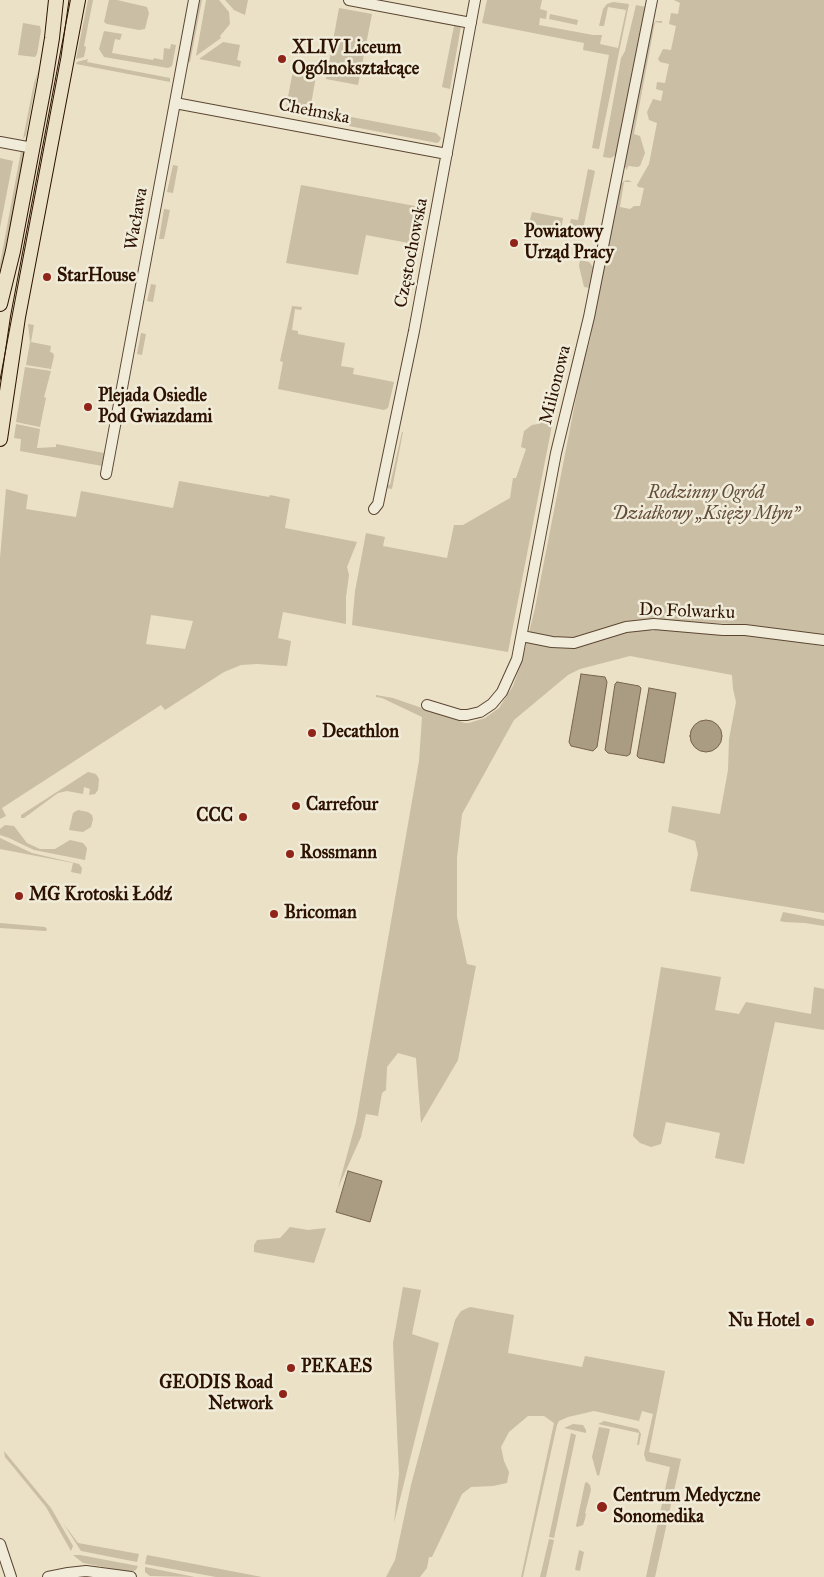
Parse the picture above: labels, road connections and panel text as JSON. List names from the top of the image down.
{
  "streets": {
    "street": [
      "Chełmska",
      "Wacława",
      "Częstochowska",
      "Milionowa",
      "Do Folwarku"
    ]
  },
  "crossings": [
    ["Chełmska", "Wacława"],
    ["Chełmska", "Częstochowska"],
    ["Milionowa", "Do Folwarku"]
  ],
  "parks": ["Rodzinny Ogród Działkowy „Księży Młyn”"],
  "places": [
    "XLIV Liceum Ogólnokształcące",
    "Powiatowy Urząd Pracy",
    "StarHouse",
    "Plejada Osiedle Pod Gwiazdami",
    "Decathlon",
    "Carrefour",
    "CCC",
    "Rossmann",
    "MG Krotoski Łódź",
    "Bricoman",
    "Nu Hotel",
    "PEKAES",
    "GEODIS Road Network",
    "Centrum Medyczne Sonomedika"
  ]
}
